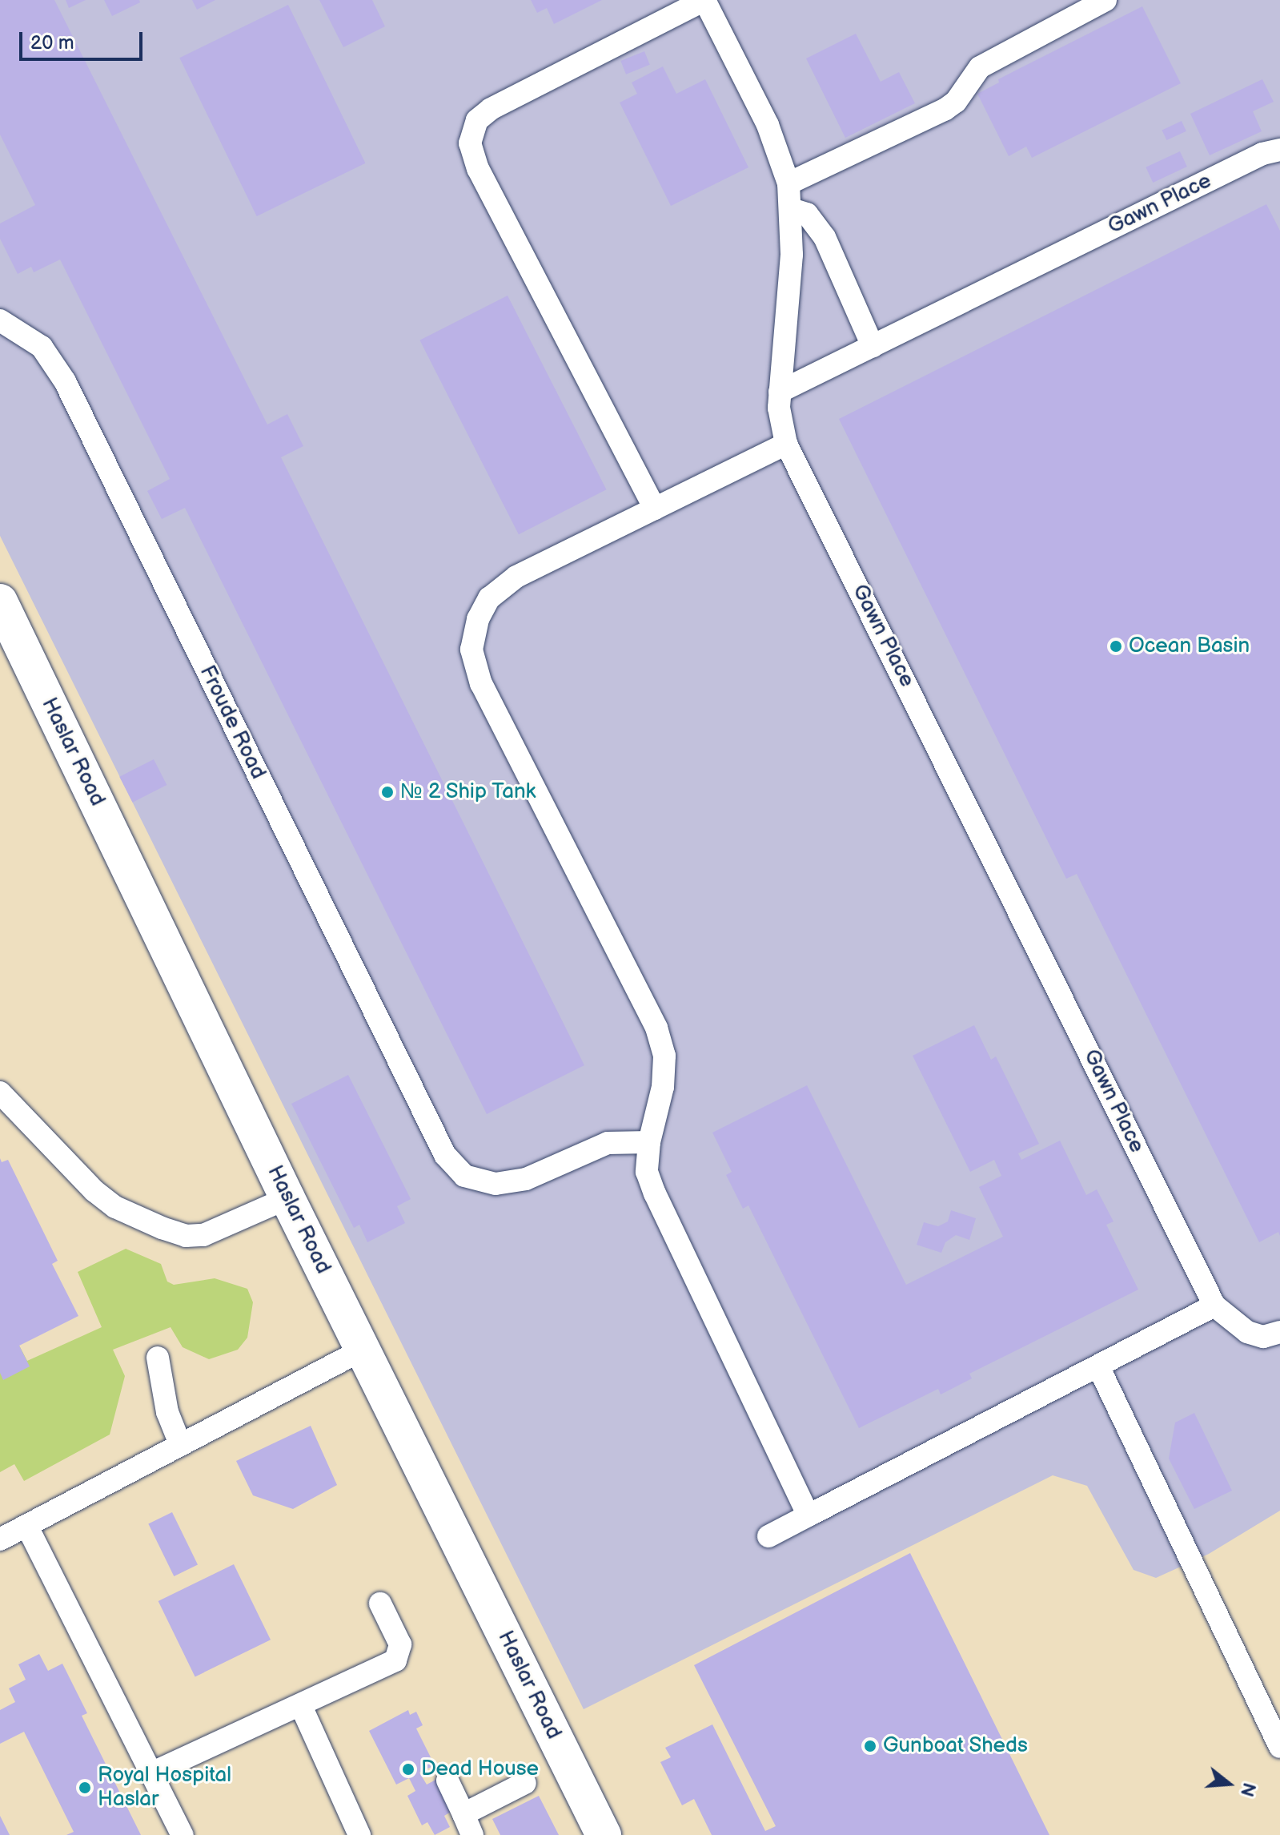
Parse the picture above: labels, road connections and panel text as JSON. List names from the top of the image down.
{
  "streets": {
    "street": ["Haslar Road"],
    "lane": ["Gawn Place", "Froude Road"]
  },
  "places": [
    "Ocean Basin",
    "№ 2 Ship Tank",
    "Gunboat Sheds",
    "Dead House",
    "Royal Hospital Haslar"
  ],
  "scale_bar": "20 m",
  "north": "right"
}
